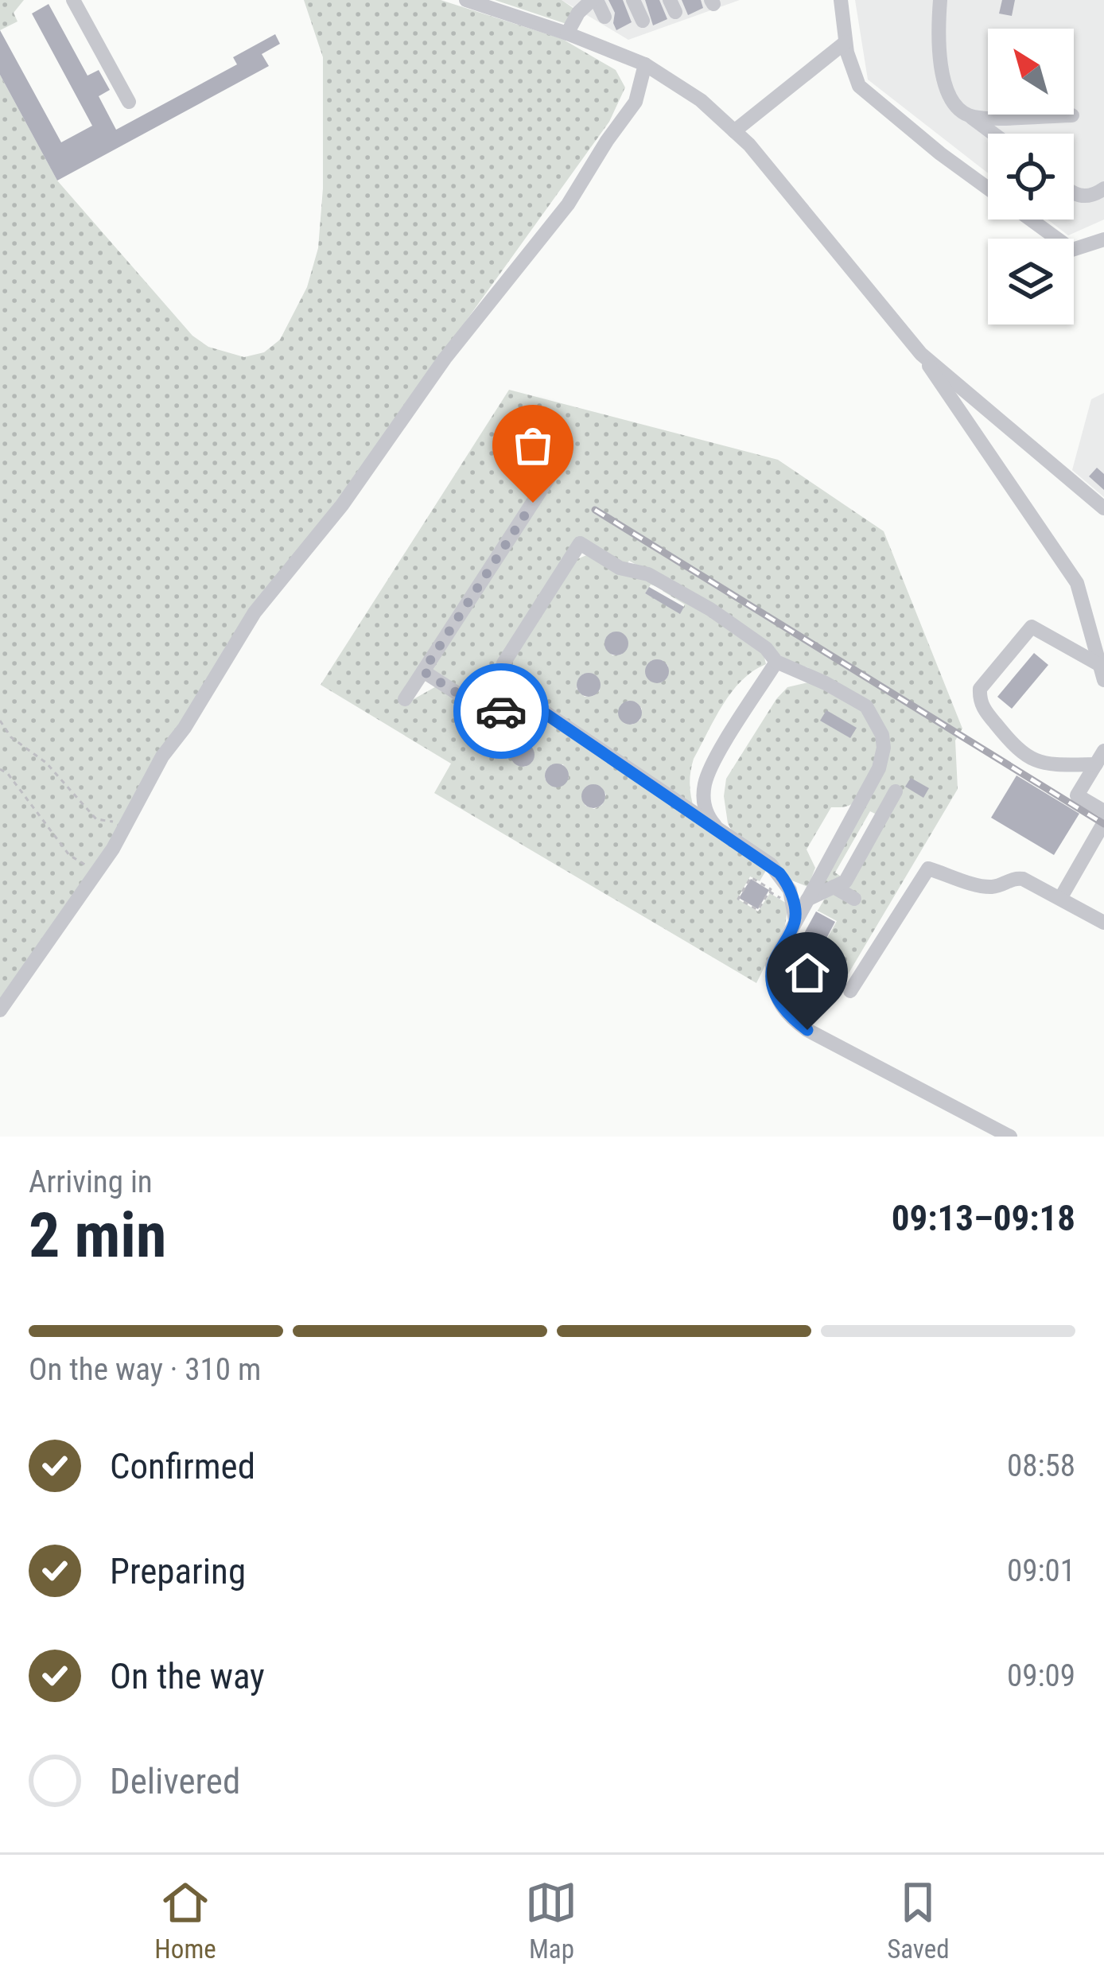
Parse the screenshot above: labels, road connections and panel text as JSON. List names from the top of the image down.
{
  "north": "top left",
  "page": {
    "heading": ["2 min", "Arriving in", "09:13–09:18"],
    "bar": "On the way · 310 m",
    "list": [
      ["Confirmed", "08:58"],
      ["Preparing", "09:01"],
      ["On the way", "09:09"],
      "Delivered"
    ],
    "tabs": ["Home", "Map", "Saved"]
  }
}
